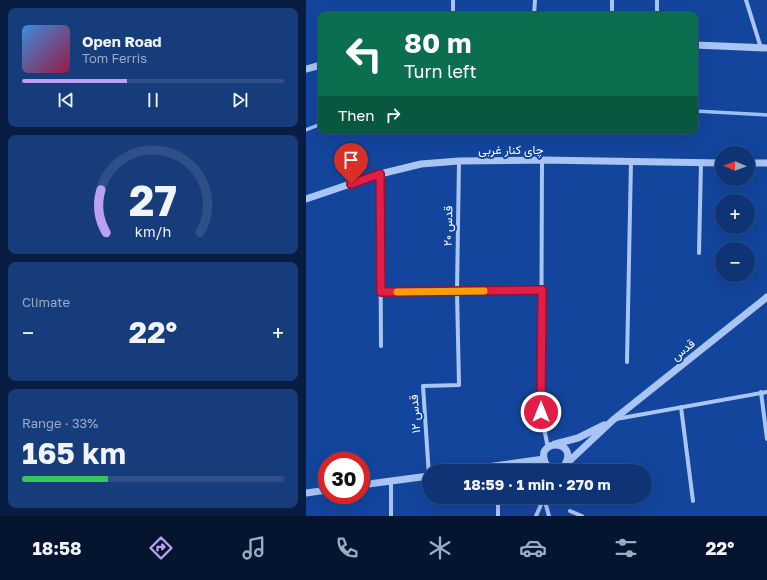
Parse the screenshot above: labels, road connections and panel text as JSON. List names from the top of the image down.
{
  "streets": {
    "street": [
      "چای کنار غربی",
      "قدس ۲۰",
      "قدس",
      "قدس ۱۲"
    ]
  },
  "crossings": [
    ["چای کنار غربی", "قدس ۲۰"],
    ["قدس ۲۰", "قدس ۱۲"]
  ],
  "north": "left",
  "page": {
    "turn": ["80 m", "Turn left"],
    "song": ["Open Road", "Tom Ferris"],
    "then": "Then",
    "map_buttons": ["+", "−"],
    "tile": [
      "Climate",
      ["Range · 33%", "165 km"]
    ],
    "heat": ["−", "22°", "+"],
    "limit": "30",
    "trip": "18:59 · 1 min · 270 m",
    "tabs": ["18:58", "22°"],
    "gauge": ["27", "km/h"]
  }
}
